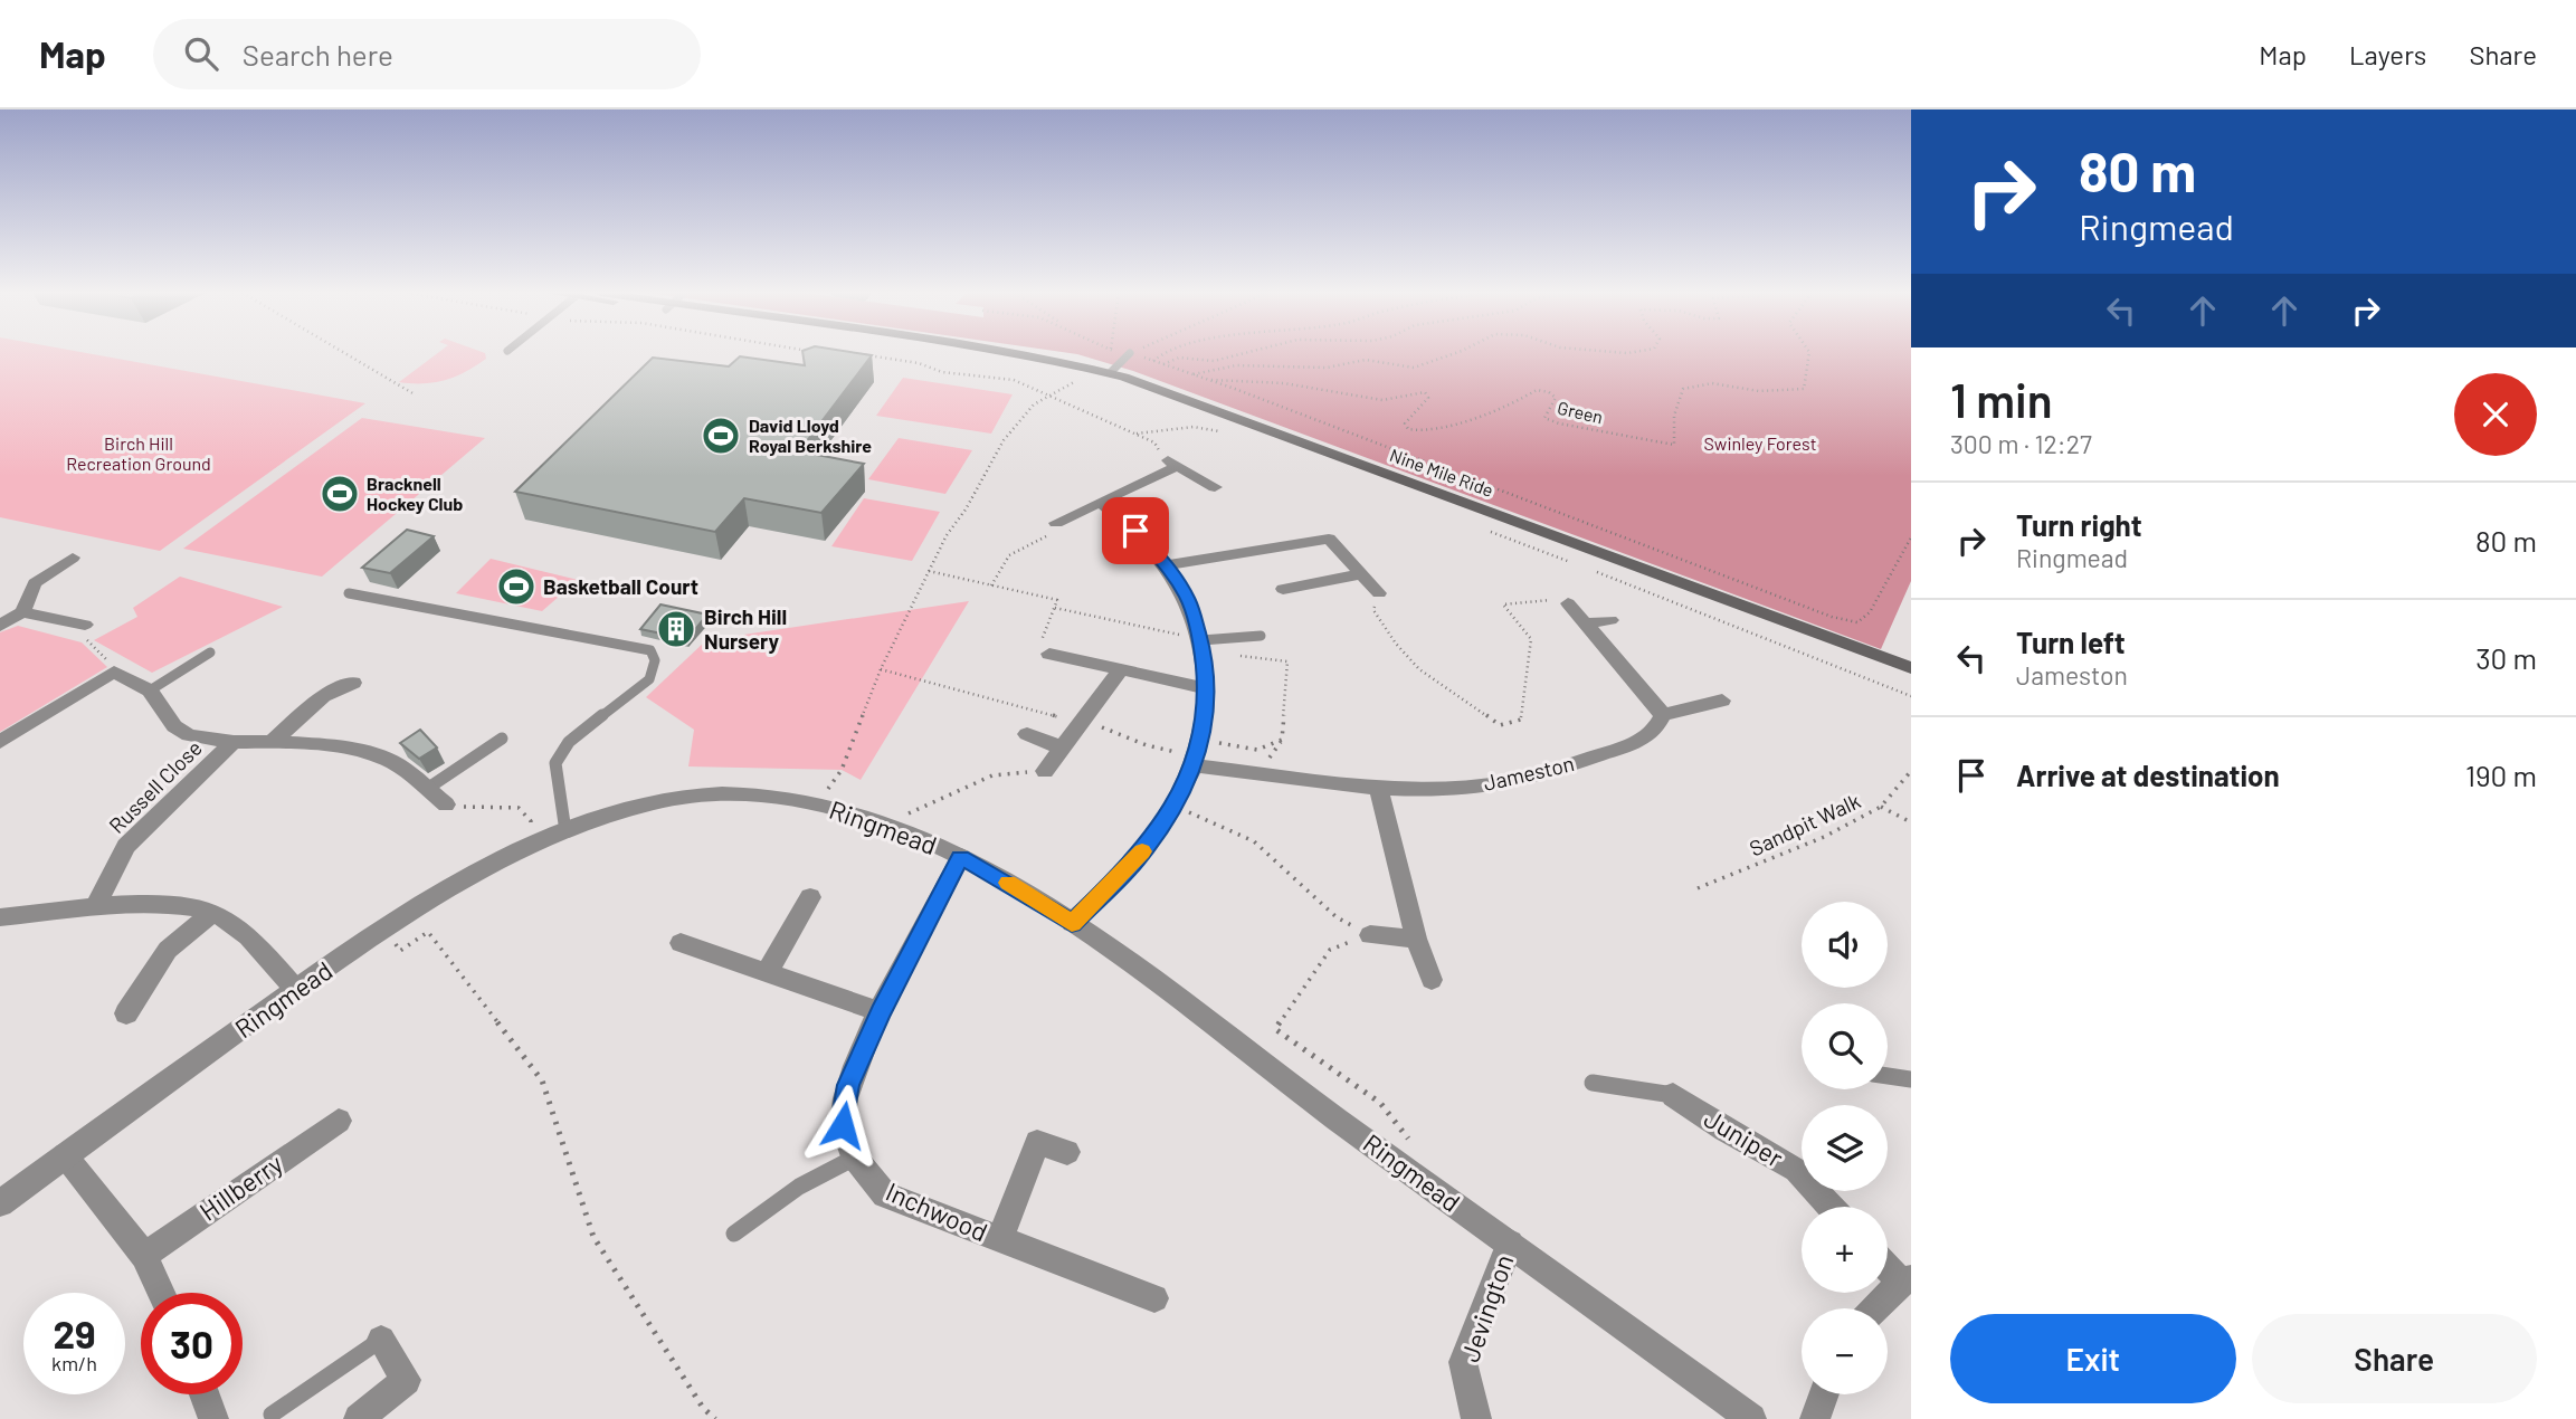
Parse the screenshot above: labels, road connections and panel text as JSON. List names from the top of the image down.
{
  "streets": {
    "main road": ["Nine Mile Ride"],
    "street": [
      "Jameston",
      "Russell Close",
      "Ringmead",
      "Juniper",
      "Hillberry",
      "Inchwood",
      "Jevington"
    ],
    "path": ["Green", "Sandpit Walk"]
  },
  "crossings": [
    ["Ringmead", "Inchwood"],
    ["Ringmead", "Jevington"]
  ],
  "parks": ["Birch Hill Recreation Ground", "Swinley Forest"],
  "places": {
    "sports": ["David Lloyd Royal Berkshire", "Bracknell Hockey Club", "Basketball Court"],
    "building": ["Birch Hill Nursery"]
  },
  "page": {
    "header": "Map",
    "search": "Search here",
    "nav": ["Map", "Layers", "Share"],
    "turn": ["80 m", "Ringmead"],
    "heading": ["1 min", "300 m · 12:27"],
    "list": [
      {
        "name": "Turn right",
        "note": "Ringmead",
        "value": "80 m"
      },
      {
        "name": "Turn left",
        "note": "Jameston",
        "value": "30 m"
      },
      {
        "name": "Arrive at destination",
        "value": "190 m"
      }
    ],
    "map_buttons": ["+", "−"],
    "speed": "29 km/h",
    "limit": "30",
    "buttons": ["Exit", "Share"]
  }
}
